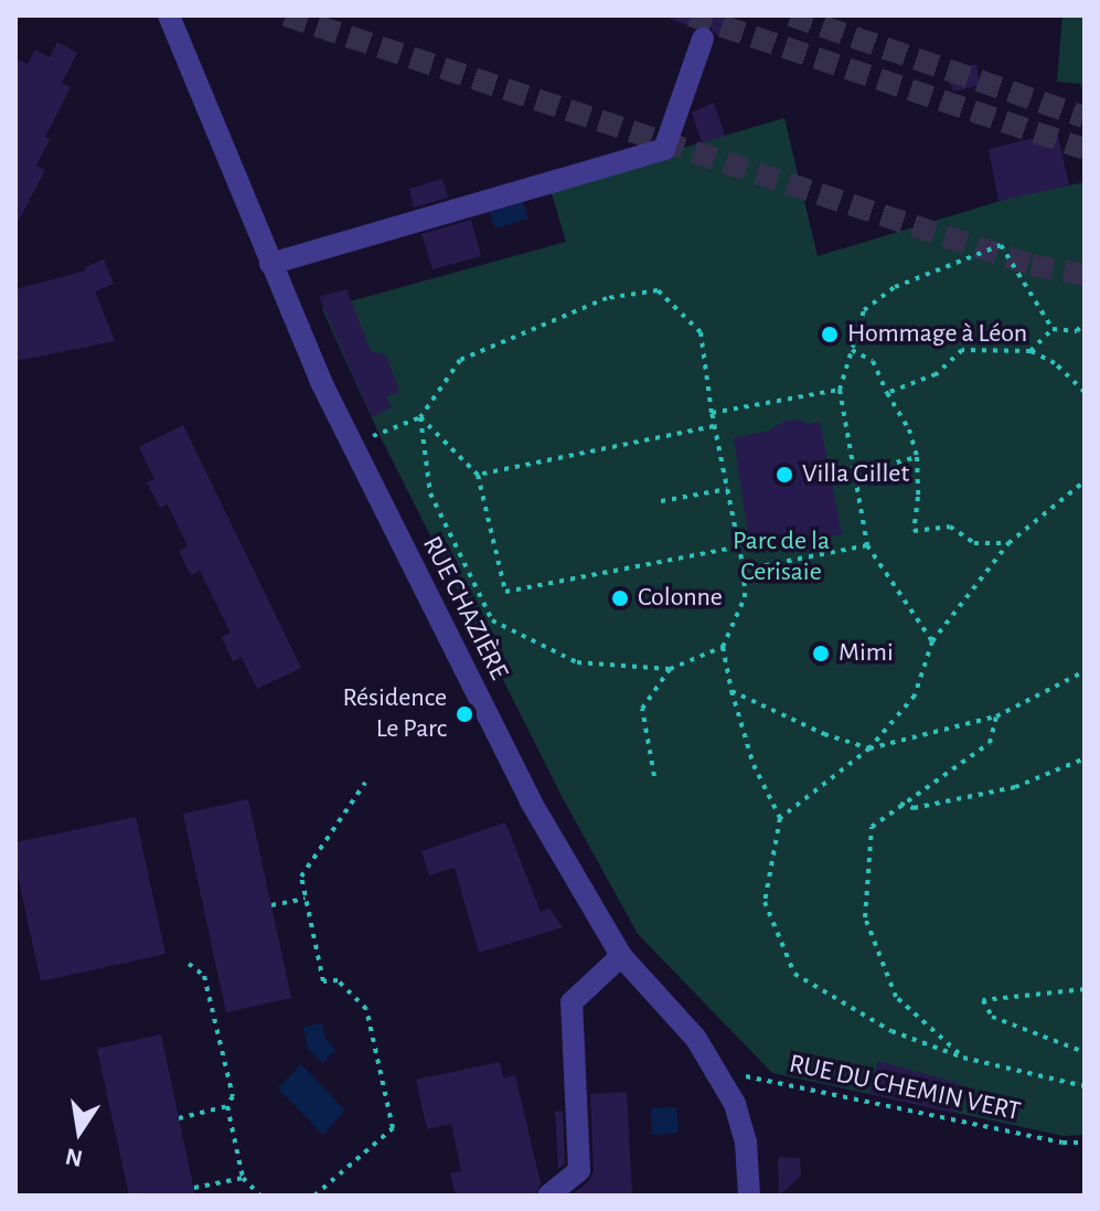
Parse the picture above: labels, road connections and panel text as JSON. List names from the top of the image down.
{
  "streets": {
    "street": ["RUE CHAZIÈRE"],
    "path": ["RUE DU CHEMIN VERT"]
  },
  "crossings": [
    ["RUE CHAZIÈRE", "RUE DU CHEMIN VERT"]
  ],
  "parks": ["Parc de la Cerisaie"],
  "places": [
    "Hommage à Léon",
    "Villa Gillet",
    "Colonne",
    "Mimi",
    "Résidence Le Parc"
  ],
  "north": "bottom"
}
